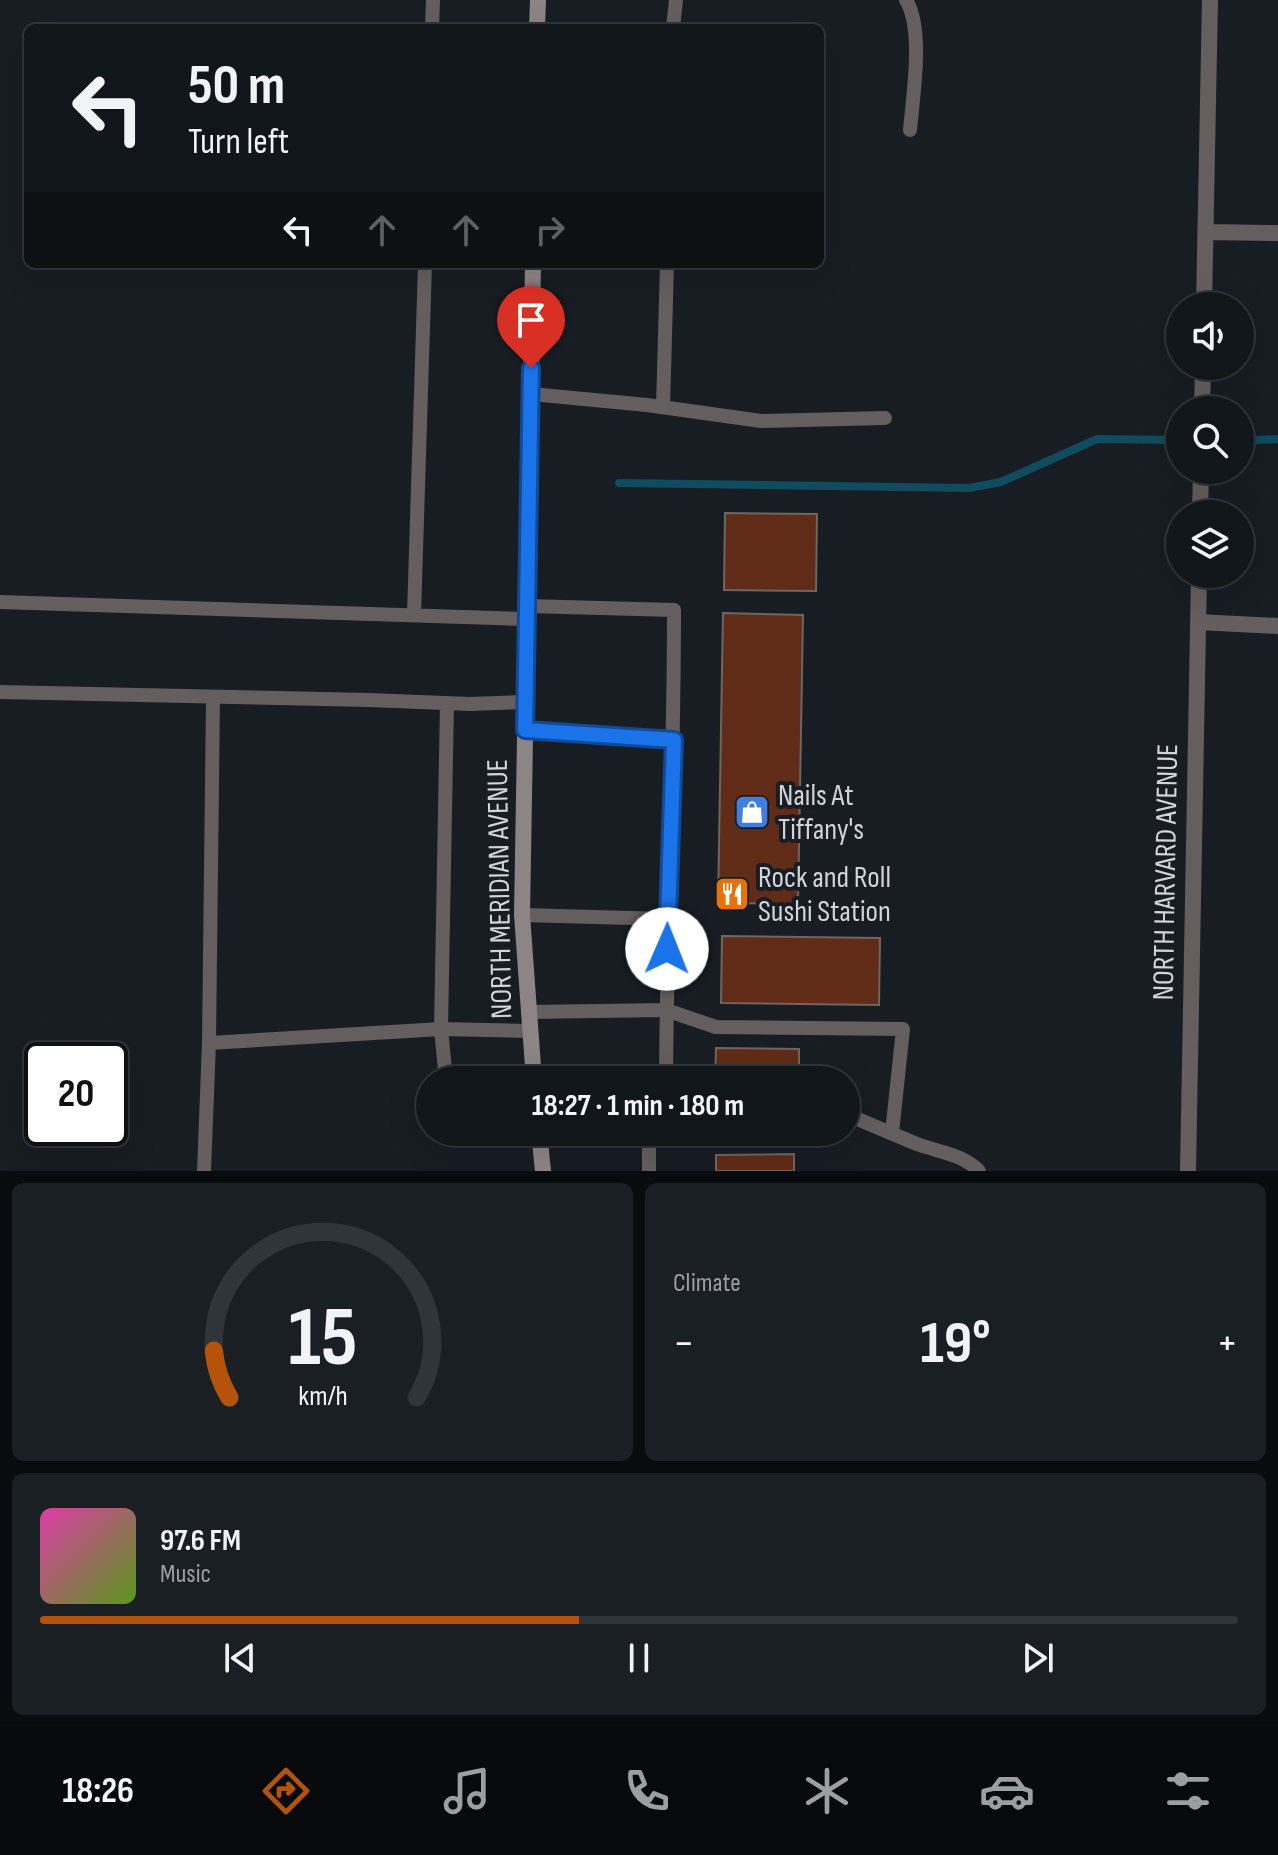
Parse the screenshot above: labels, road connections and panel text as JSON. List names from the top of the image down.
{
  "streets": {
    "main road": ["NORTH MERIDIAN AVENUE"],
    "street": ["NORTH HARVARD AVENUE"]
  },
  "places": {
    "shop": ["Nails At Tiffany's"],
    "restaurant": ["Rock and Roll Sushi Station"]
  },
  "page": {
    "turn": ["50 m", "Turn left"],
    "limit": "20",
    "trip": "18:27 · 1 min · 180 m",
    "tile": "Climate",
    "heat": ["−", "19°", "+"],
    "song": ["97.6 FM", "Music"],
    "tabs": "18:26",
    "gauge": ["15", "km/h"]
  }
}
